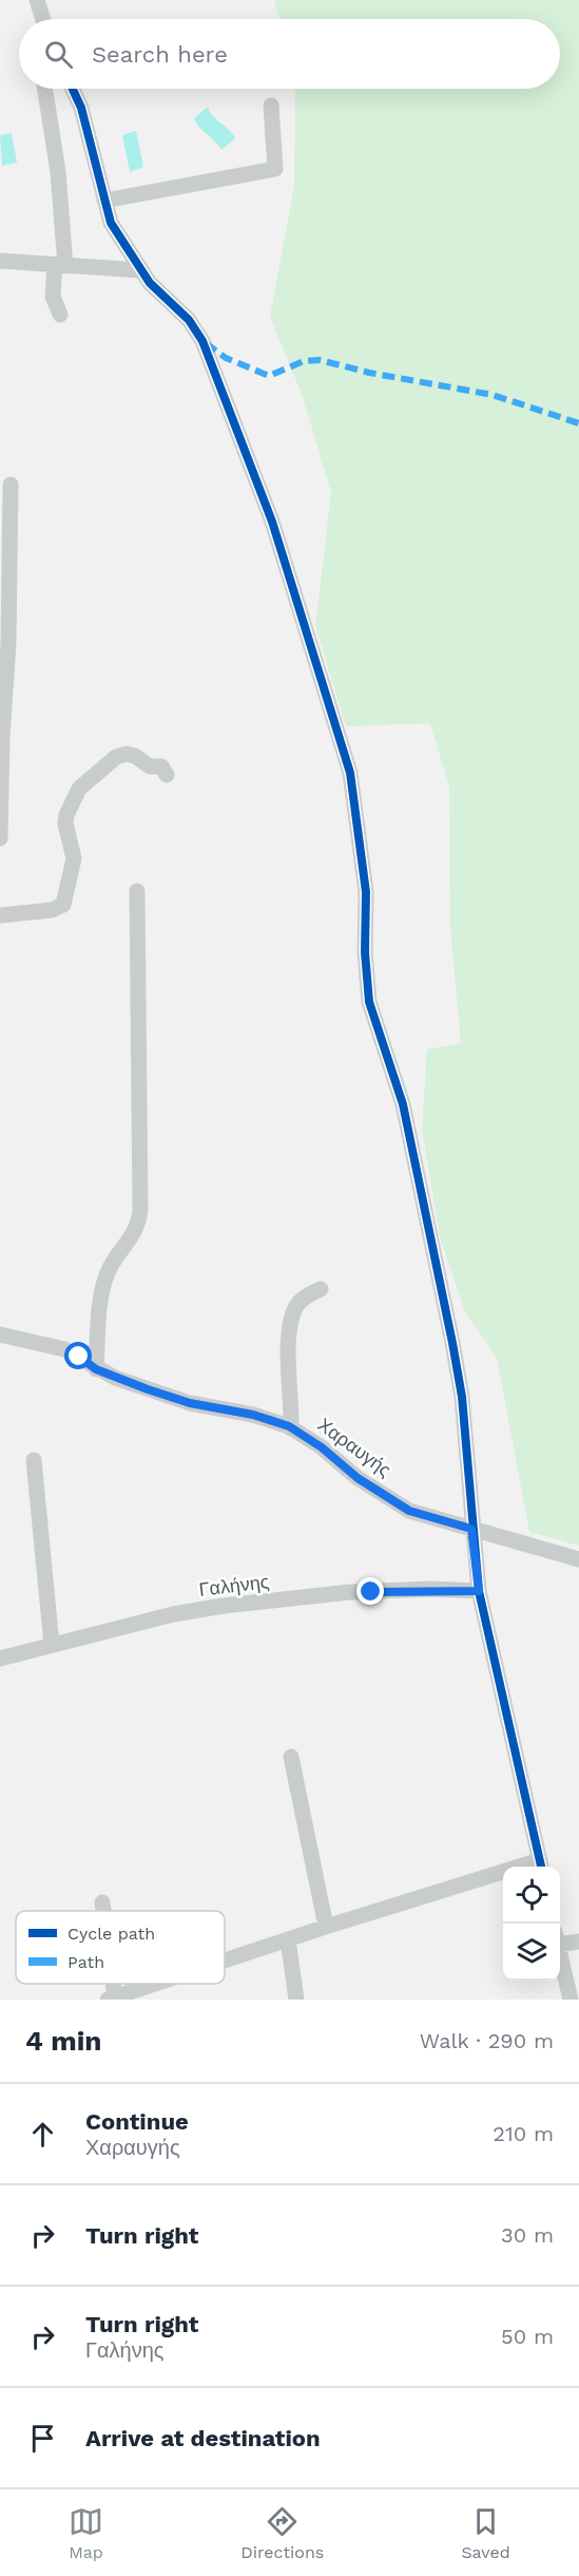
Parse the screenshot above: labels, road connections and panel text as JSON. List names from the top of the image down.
{
  "streets": {
    "street": ["Χαραυγής", "Γαλήνης"]
  },
  "legend": ["Cycle path", "Path"],
  "page": {
    "search": "Search here",
    "heading": ["4 min", "Walk · 290 m"],
    "list": [
      ["Continue", "Χαραυγής", "210 m"],
      ["Turn right", "30 m"],
      ["Turn right", "Γαλήνης", "50 m"],
      "Arrive at destination"
    ],
    "nav": ["Map", "Directions", "Saved"]
  }
}
